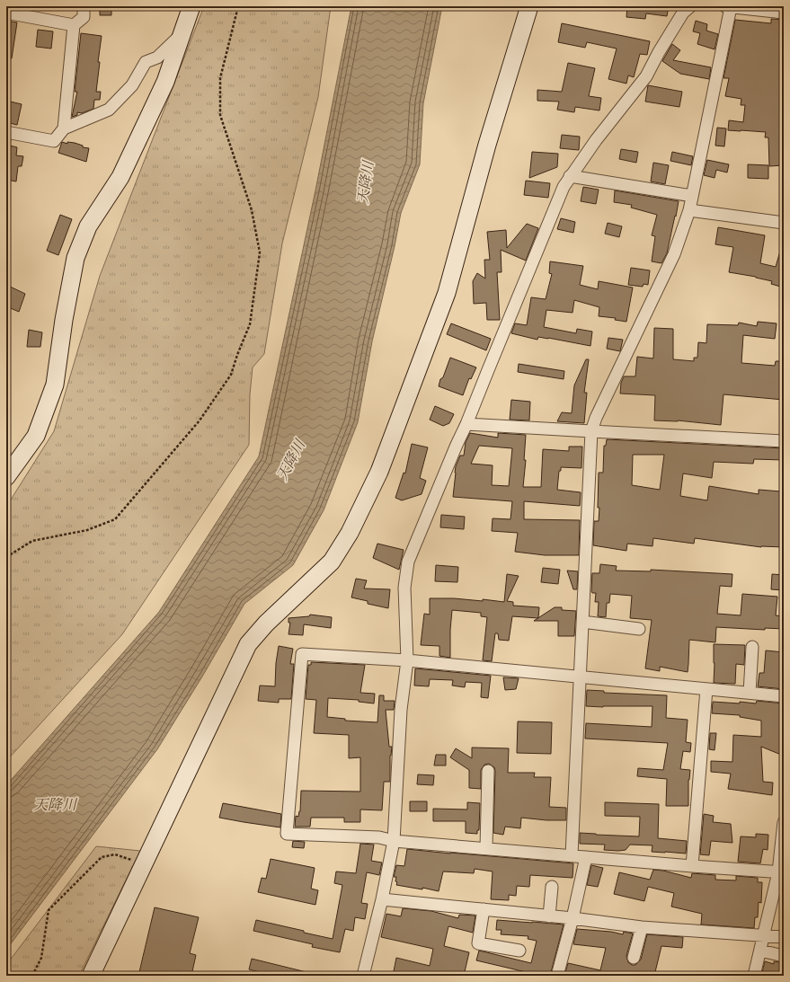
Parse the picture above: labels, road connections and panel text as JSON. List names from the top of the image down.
{
  "water": ["天降川"]
}
